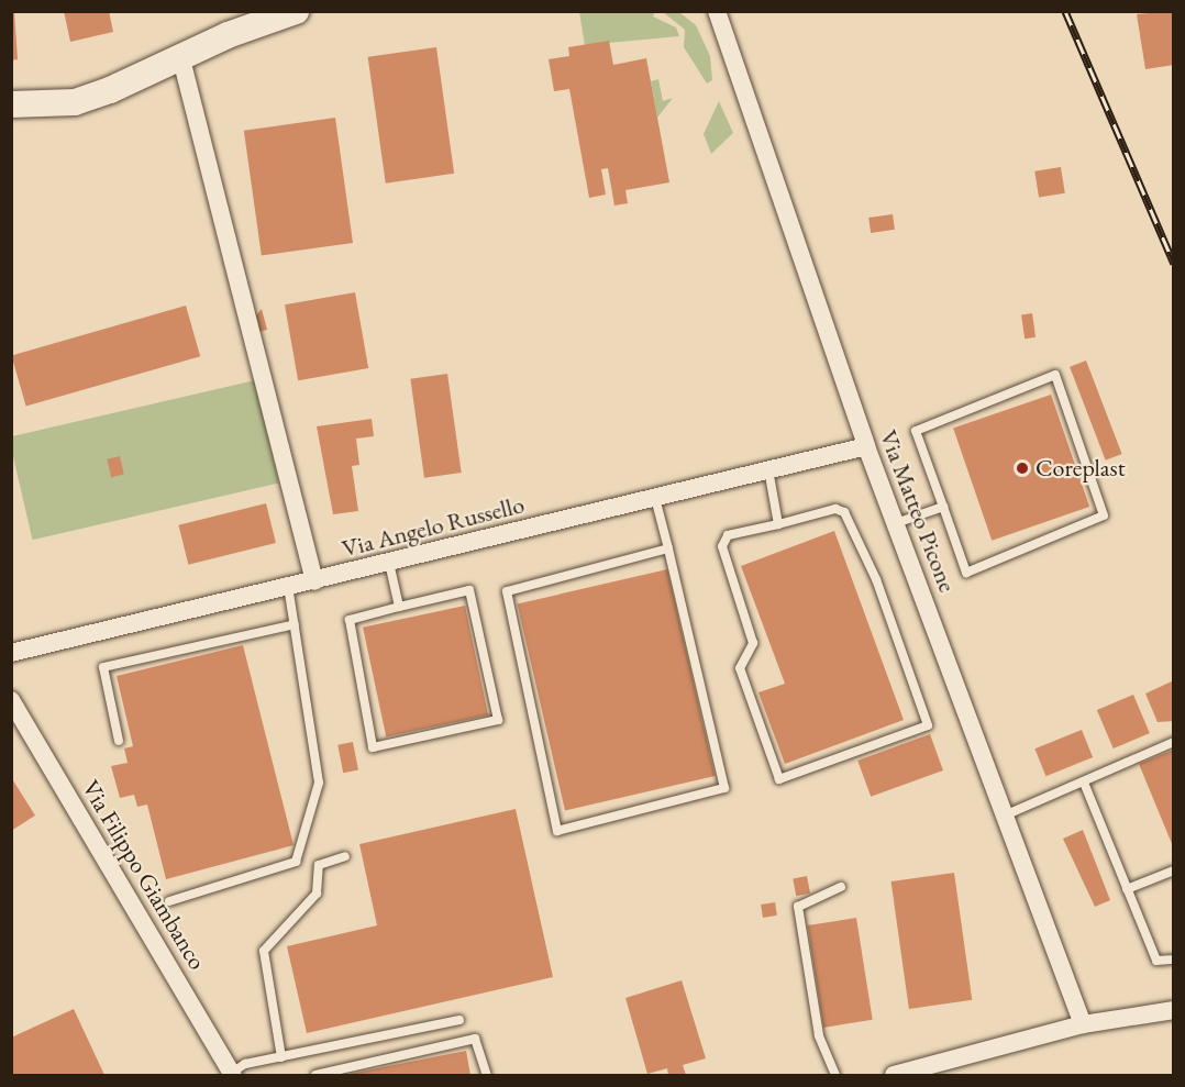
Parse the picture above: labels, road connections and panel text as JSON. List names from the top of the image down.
{
  "streets": {
    "street": ["Via Matteo Picone", "Via Angelo Russello", "Via Filippo Giambanco"]
  },
  "crossings": [
    ["Via Matteo Picone", "Via Angelo Russello"]
  ],
  "places": ["Coreplast"]
}
